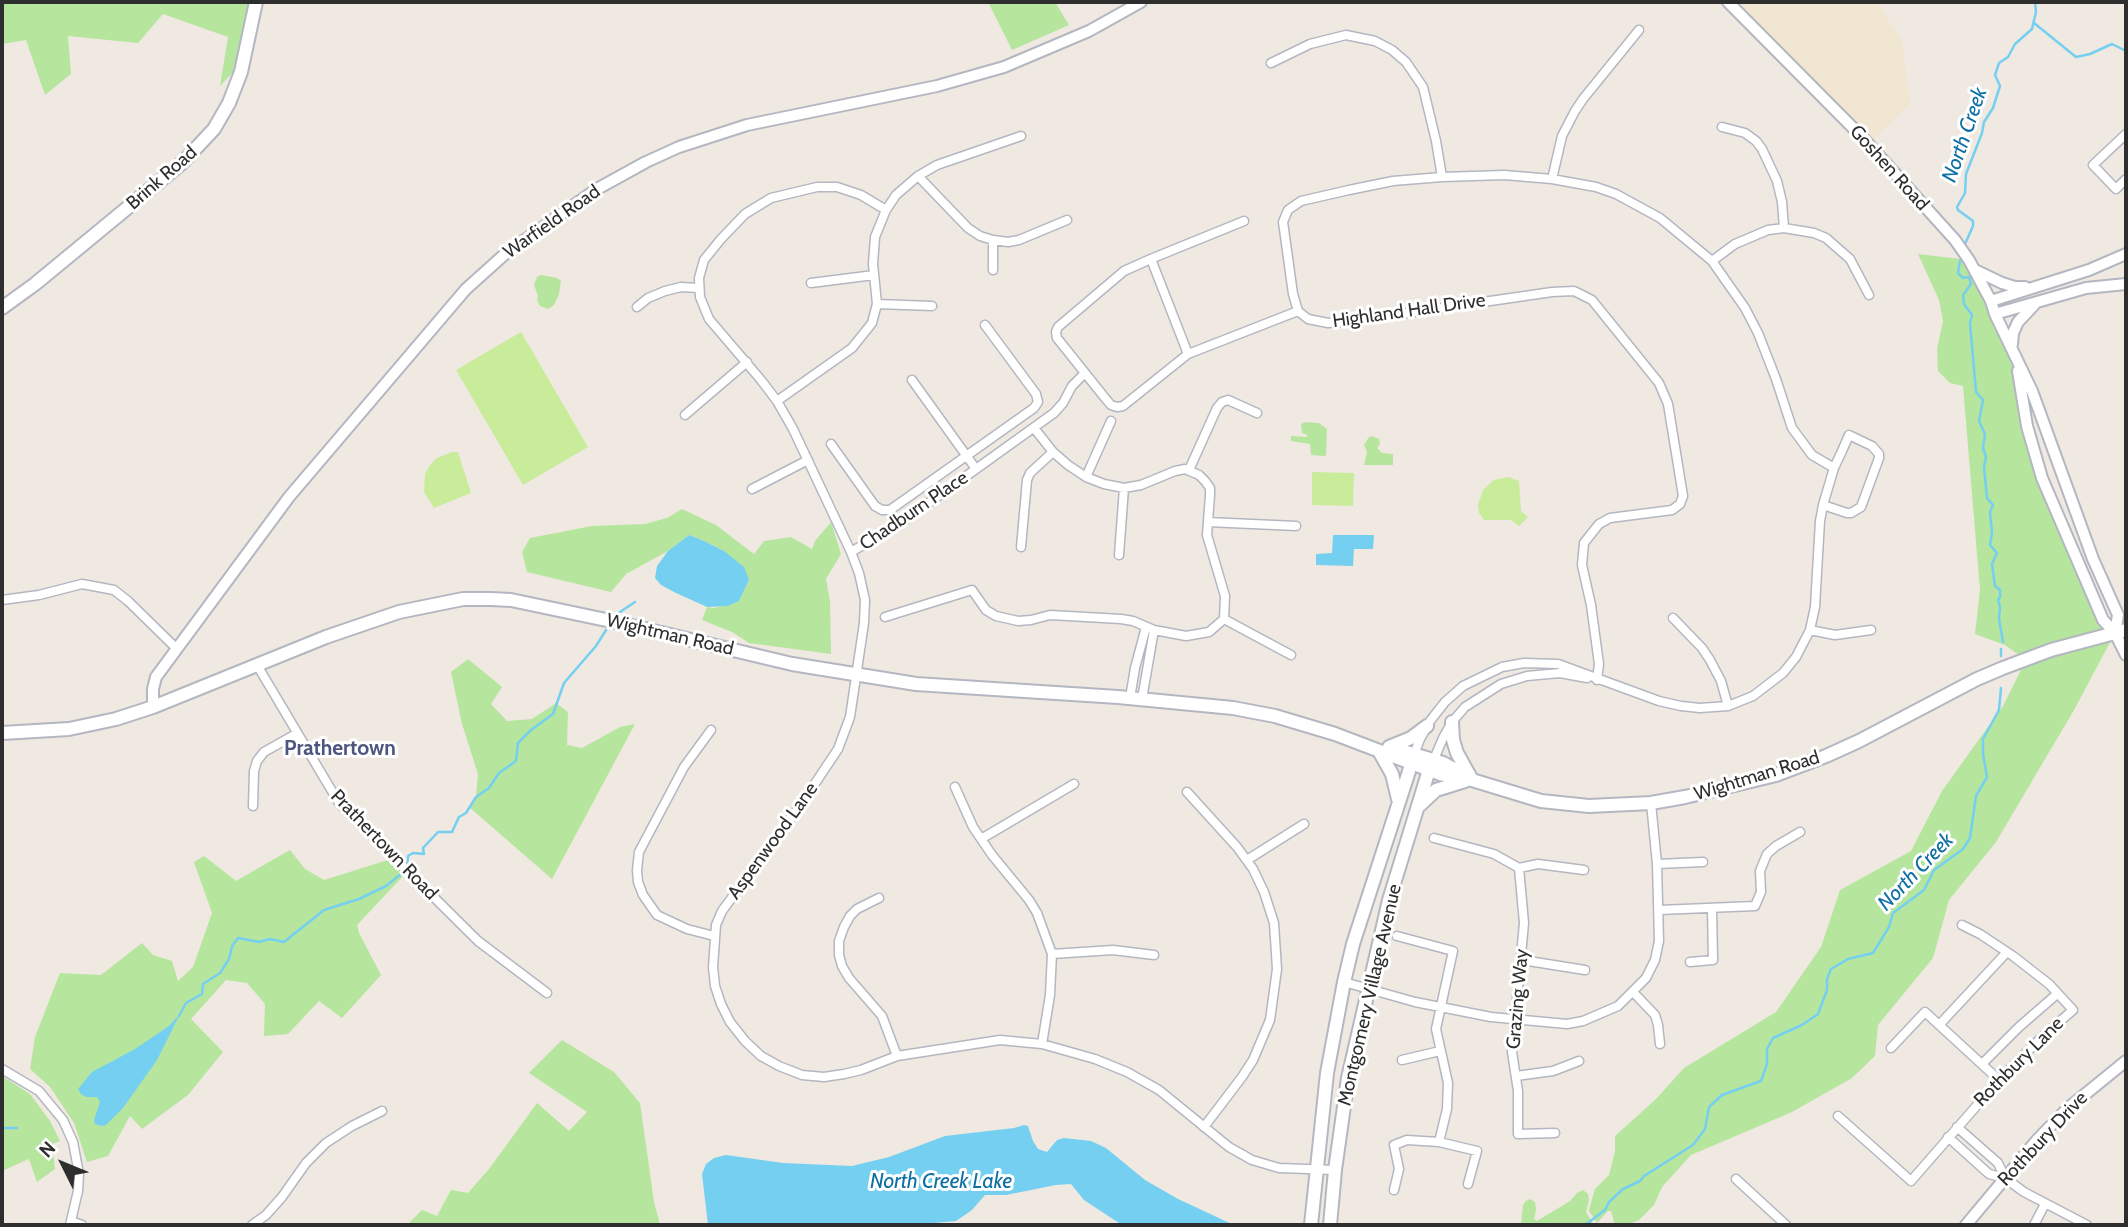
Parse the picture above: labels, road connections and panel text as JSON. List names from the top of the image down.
{
  "streets": {
    "main road": ["Brink Road", "Wightman Road", "Montgomery Village Avenue"],
    "street": [
      "Goshen Road",
      "Warfield Road",
      "Highland Hall Drive",
      "Chadburn Place",
      "Aspenwood Lane",
      "Prathertown Road",
      "Grazing Way",
      "Rothbury Lane",
      "Rothbury Drive"
    ]
  },
  "crossings": [
    ["Goshen Road", "Wightman Road"],
    ["Warfield Road", "Wightman Road"],
    ["Chadburn Place", "Aspenwood Lane"],
    ["Wightman Road", "Aspenwood Lane"],
    ["Wightman Road", "Prathertown Road"],
    ["Wightman Road", "Montgomery Village Avenue"],
    ["Aspenwood Lane", "Montgomery Village Avenue"]
  ],
  "districts": ["Prathertown"],
  "water": ["North Creek", "North Creek Lake"],
  "north": "top left"
}
